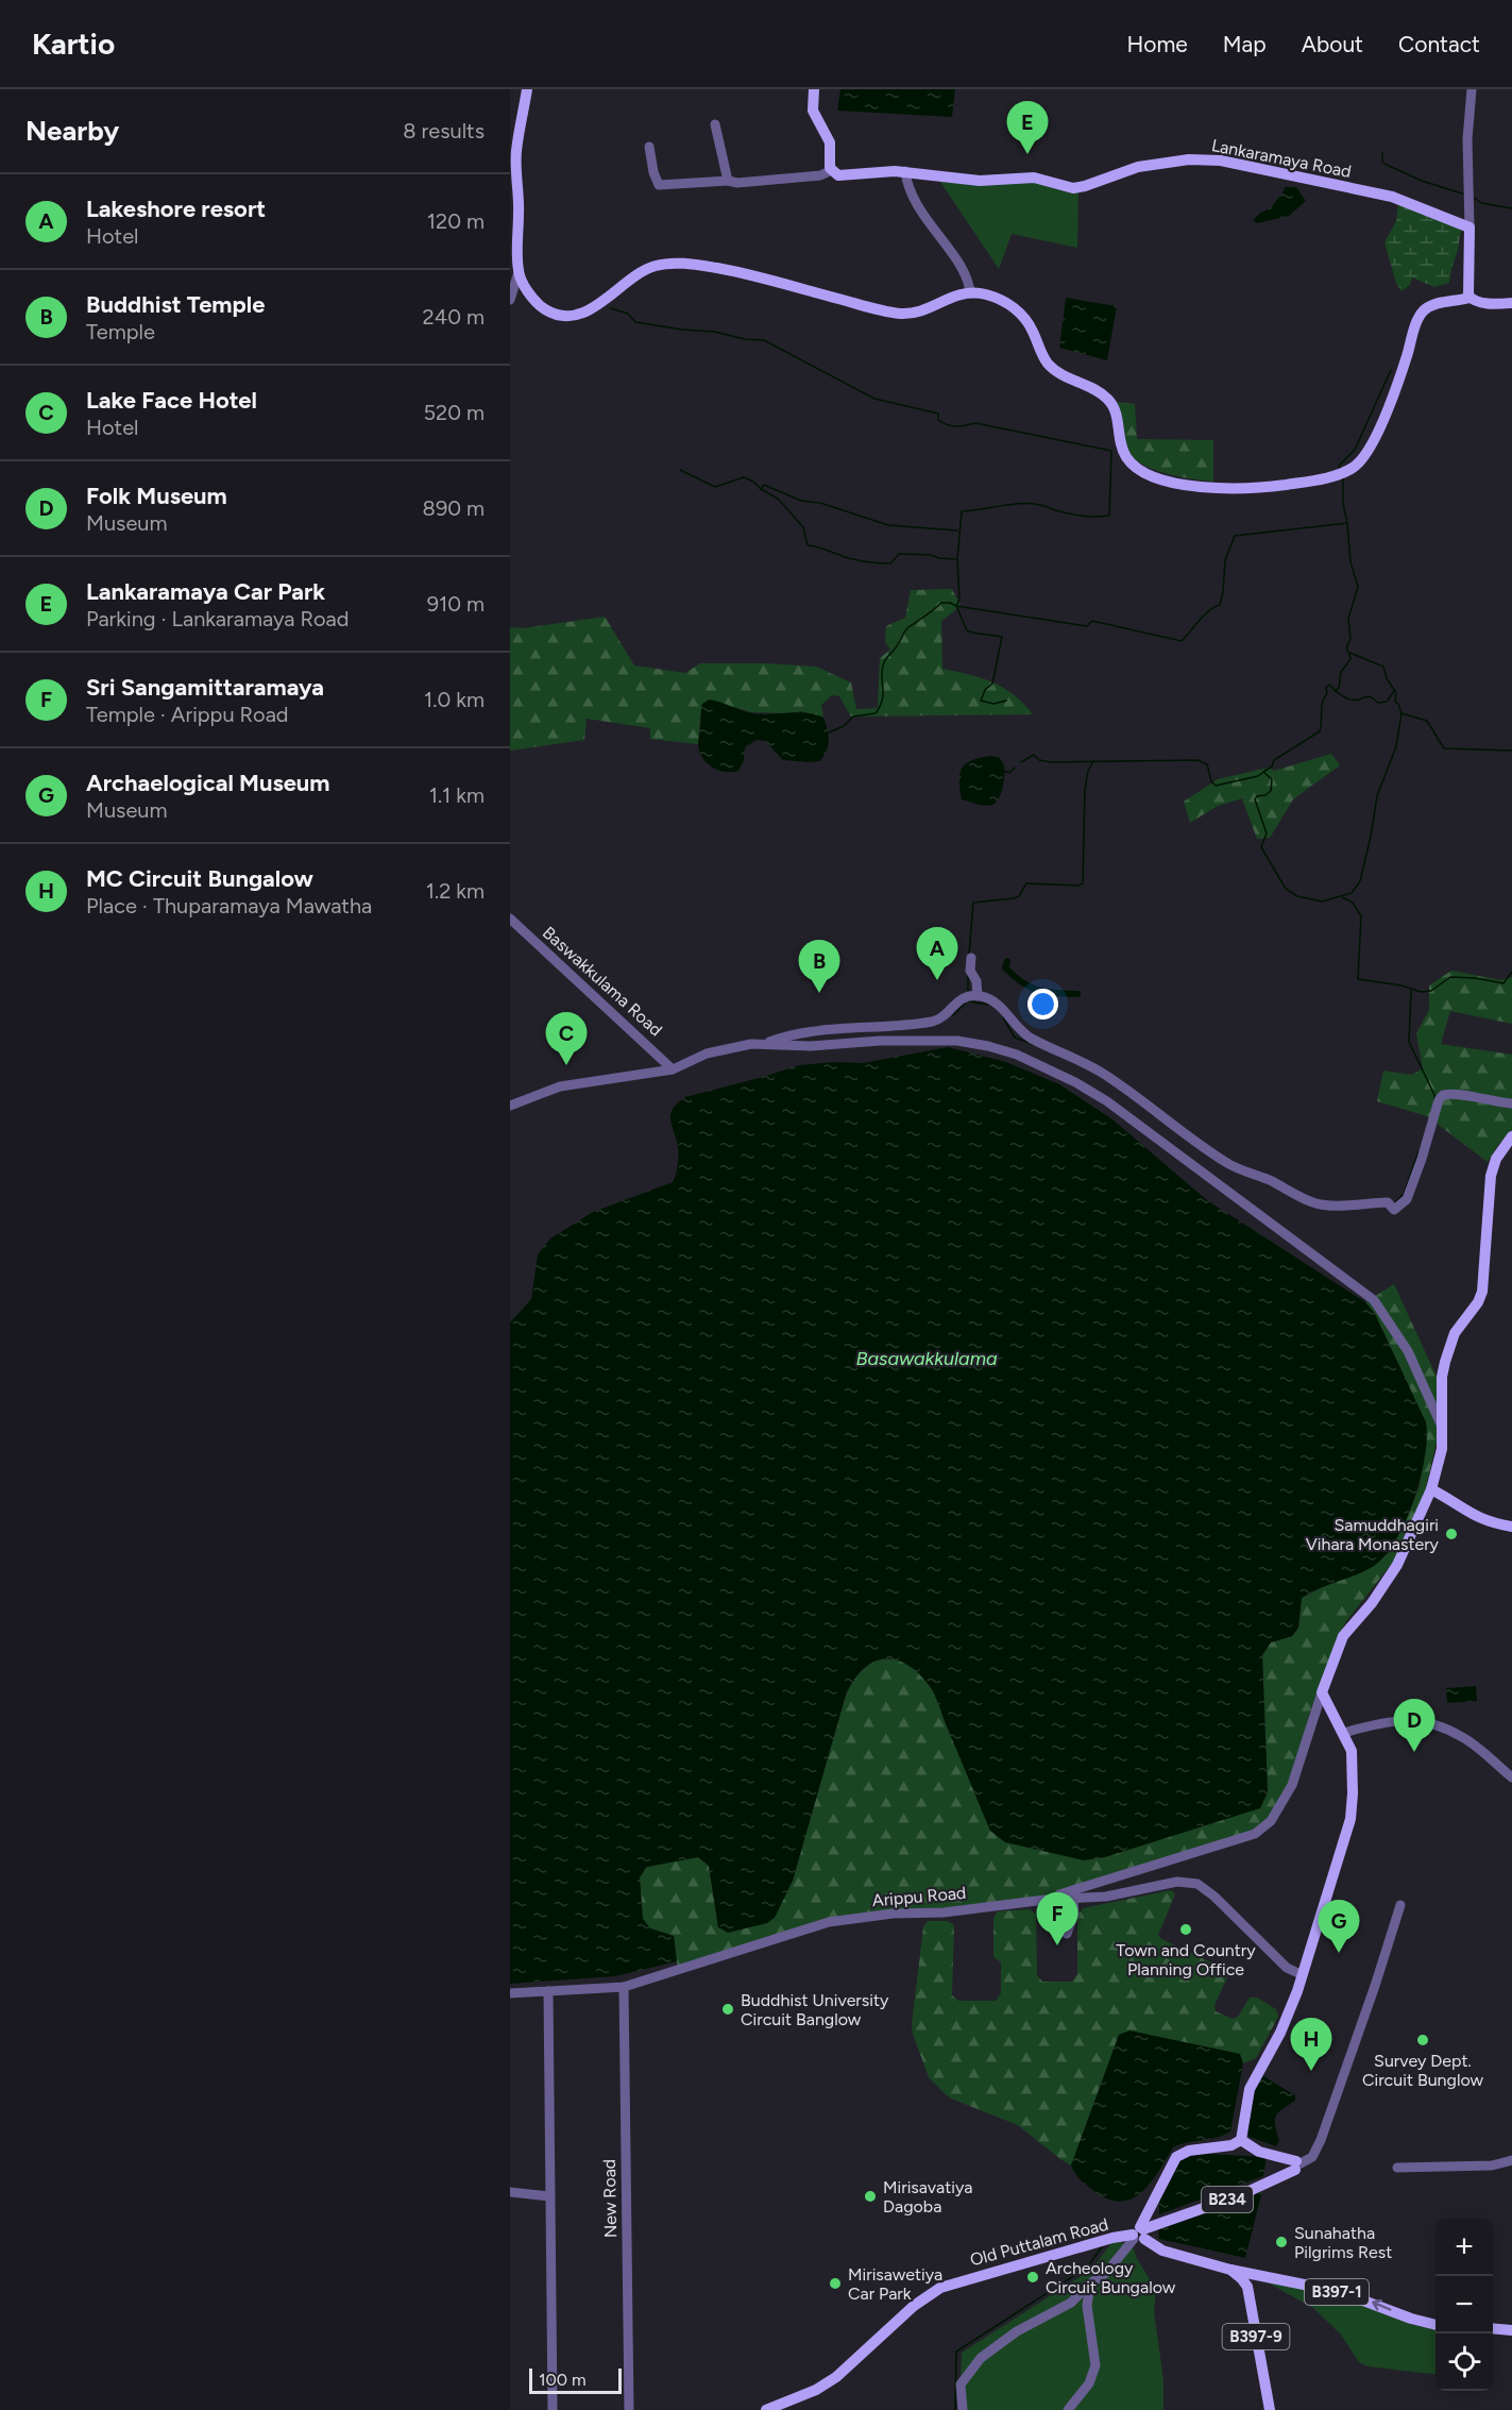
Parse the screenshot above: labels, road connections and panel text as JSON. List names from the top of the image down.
{
  "streets": {
    "main road": [
      "Lankaramaya Road",
      "B234",
      "Old Puttalam Road",
      "B397-1",
      "B397-9"
    ],
    "street": ["Baswakkulama Road", "Arippu Road", "New Road"]
  },
  "crossings": [
    ["Arippu Road", "New Road"],
    ["Old Puttalam Road", "B397-1"],
    ["B397-1", "B397-9"]
  ],
  "water": ["Basawakkulama"],
  "places": [
    "Samuddhagiri Vihara Monastery",
    "Town and Country Planning Office",
    "Buddhist University Circuit Banglow",
    "Survey Dept. Circuit Bunglow",
    "Mirisavatiya Dagoba",
    "Sunahatha Pilgrims Rest",
    "Archeology Circuit Bungalow",
    "Mirisawetiya Car Park"
  ],
  "scale_bar": "100 m",
  "page": {
    "header": "Kartio",
    "nav": [
      "Home",
      "Map",
      "About",
      "Contact"
    ],
    "heading": ["Nearby", "8 results"],
    "pins": [
      "E",
      "A",
      "B",
      "C",
      "D",
      "F",
      "G",
      "H"
    ],
    "list": [
      {
        "mark": "A",
        "name": "Lakeshore resort",
        "note": "Hotel",
        "value": "120 m"
      },
      {
        "mark": "B",
        "name": "Buddhist Temple",
        "note": "Temple",
        "value": "240 m"
      },
      {
        "mark": "C",
        "name": "Lake Face Hotel",
        "note": "Hotel",
        "value": "520 m"
      },
      {
        "mark": "D",
        "name": "Folk Museum",
        "note": "Museum",
        "value": "890 m"
      },
      {
        "mark": "E",
        "name": "Lankaramaya Car Park",
        "note": "Parking · Lankaramaya Road",
        "value": "910 m"
      },
      {
        "mark": "F",
        "name": "Sri Sangamittaramaya",
        "note": "Temple · Arippu Road",
        "value": "1.0 km"
      },
      {
        "mark": "G",
        "name": "Archaelogical Museum",
        "note": "Museum",
        "value": "1.1 km"
      },
      {
        "mark": "H",
        "name": "MC Circuit Bungalow",
        "note": "Place · Thuparamaya Mawatha",
        "value": "1.2 km"
      }
    ],
    "map_buttons": ["+", "−"],
    "scale": "100 m"
  }
}
